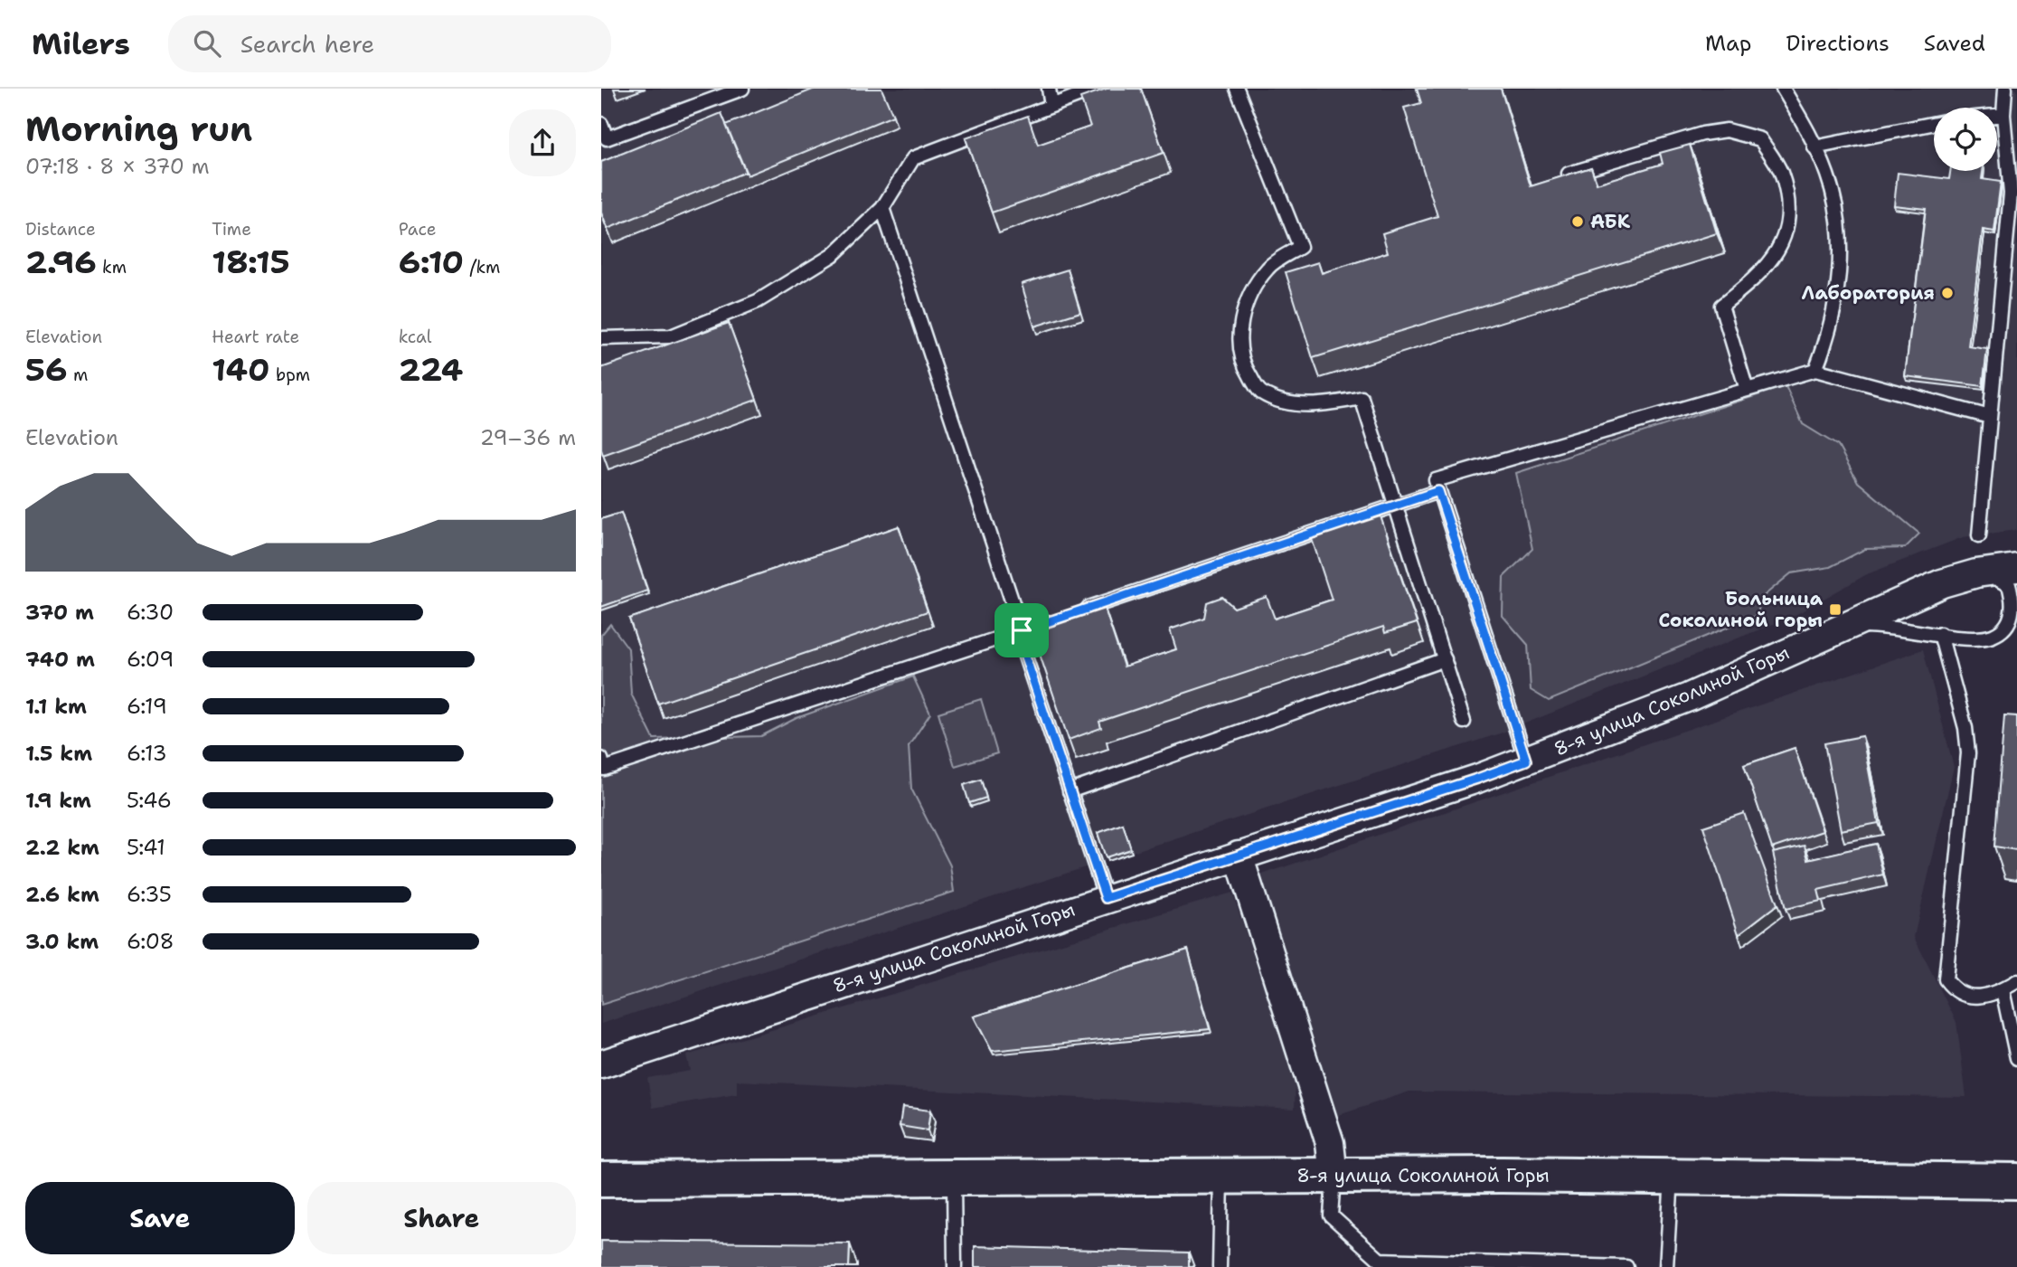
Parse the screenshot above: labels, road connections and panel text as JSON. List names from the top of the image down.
{
  "streets": {
    "street": ["8-я улица Соколиной Горы"]
  },
  "places": {
    "other": ["АБК", "Лаборатория"],
    "transit": ["Больница Соколиной горы"]
  },
  "page": {
    "header": "Milers",
    "search": "Search here",
    "nav": ["Map", "Directions", "Saved"],
    "heading": ["Morning run", "07:18 · 8 × 370 m"],
    "stats": [
      ["Distance", "2.96 km"],
      ["Time", "18:15"],
      ["Pace", "6:10 /km"],
      ["Elevation", "56 m"],
      ["Heart rate", "140 bpm"],
      ["kcal", "224"]
    ],
    "chart": ["Elevation", "29–36 m"],
    "list": [
      {
        "name": "370 m",
        "note": "6:30"
      },
      {
        "name": "740 m",
        "note": "6:09"
      },
      {
        "name": "1.1 km",
        "note": "6:19"
      },
      {
        "name": "1.5 km",
        "note": "6:13"
      },
      {
        "name": "1.9 km",
        "note": "5:46"
      },
      {
        "name": "2.2 km",
        "note": "5:41"
      },
      {
        "name": "2.6 km",
        "note": "6:35"
      },
      {
        "name": "3.0 km",
        "note": "6:08"
      }
    ],
    "buttons": ["Save", "Share"]
  }
}
